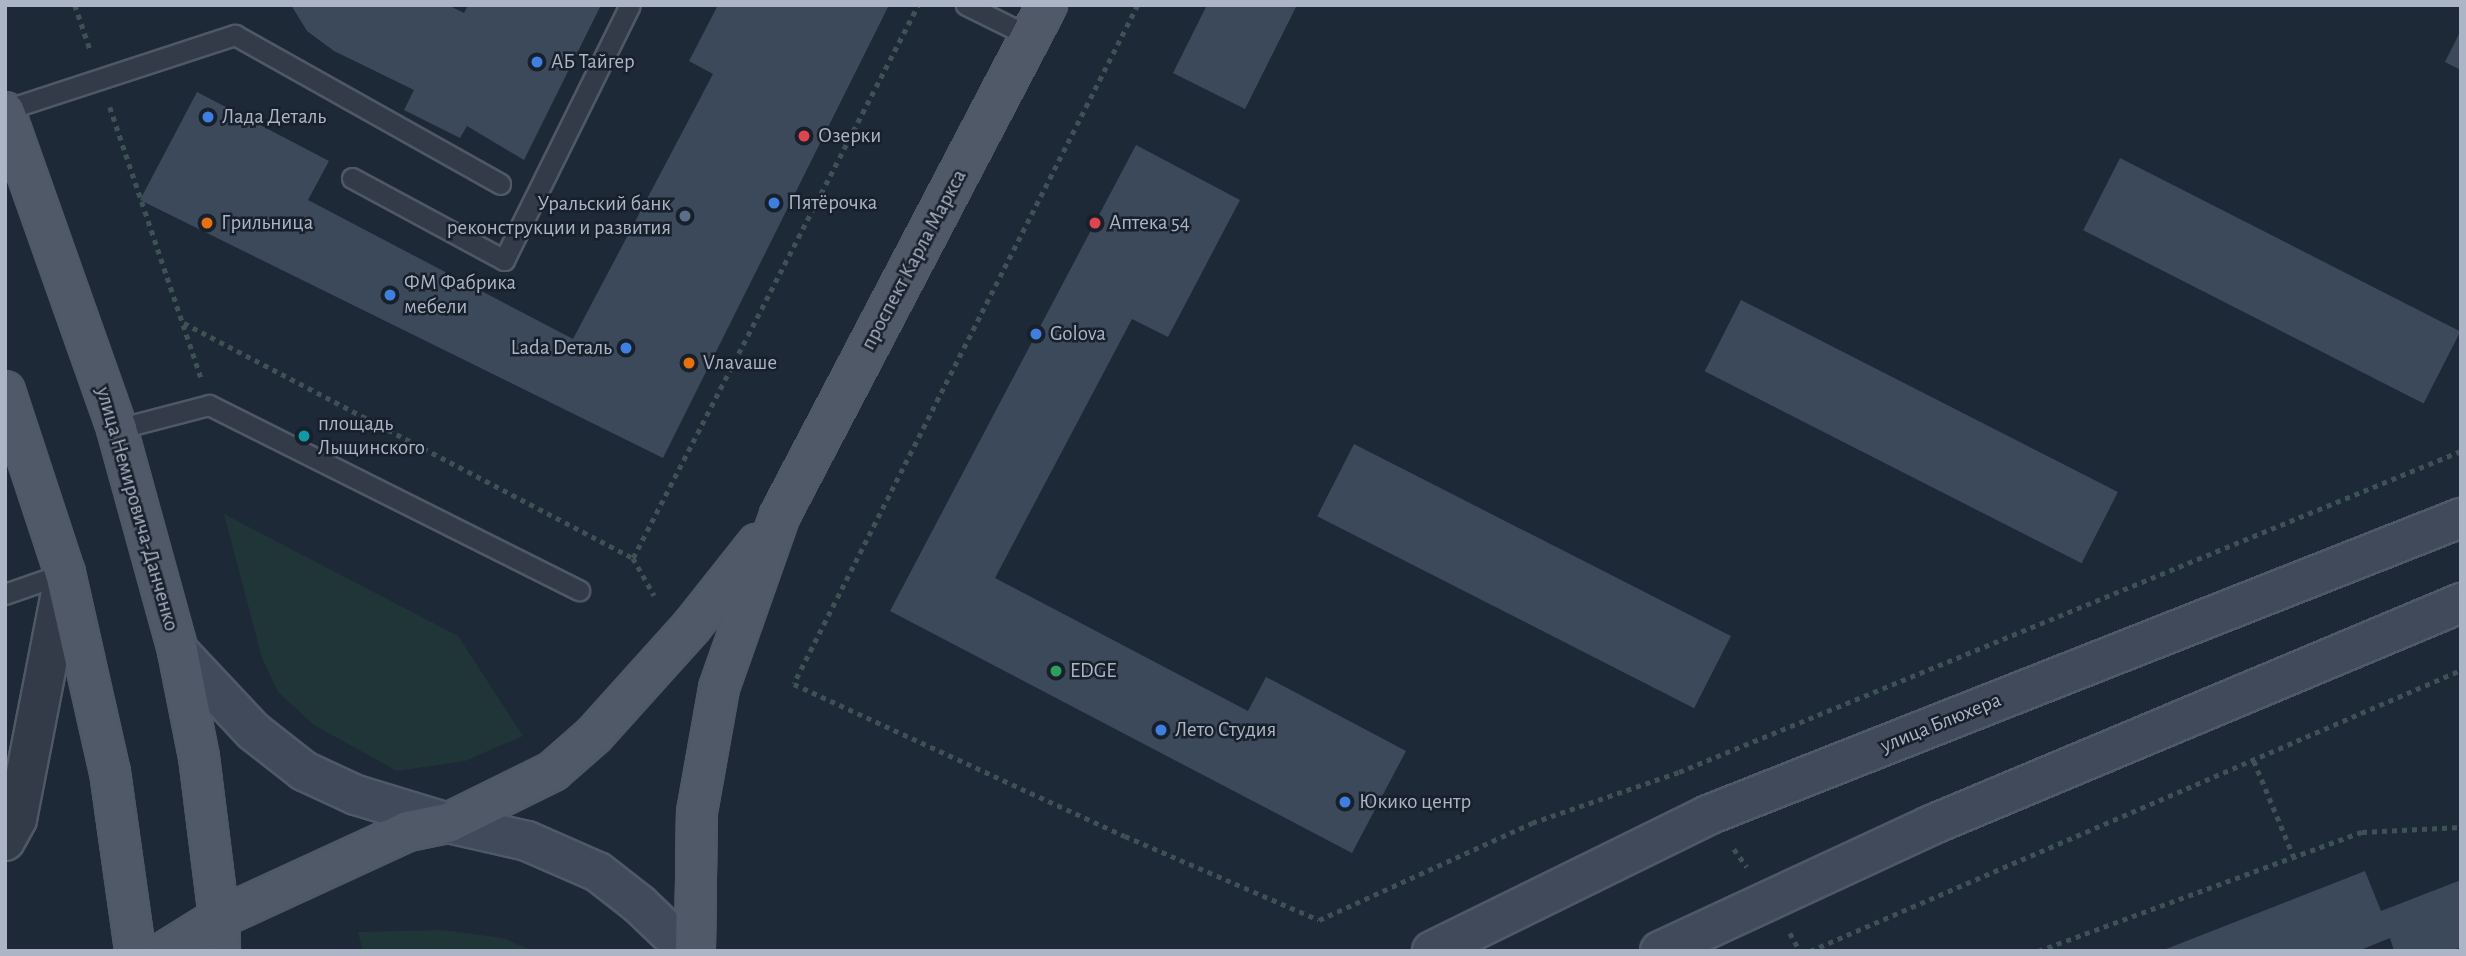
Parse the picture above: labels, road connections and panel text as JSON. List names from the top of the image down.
{
  "streets": {
    "main road": ["проспект Карла Маркса", "улица Немировича-Данченко", "улица Блюхера"]
  },
  "places": [
    "АБ Тайгер",
    "Лада Деталь",
    "Озерки",
    "Пятёрочка",
    "Уральский банк реконструкции и развития",
    "Грильница",
    "Аптека 54",
    "ФМ Фабрика мебели",
    "Golova",
    "Lada Dеталь",
    "Vлаvаше",
    "площадь Лыщинского",
    "EDGE",
    "Лето Студия",
    "Юкико центр"
  ]
}
